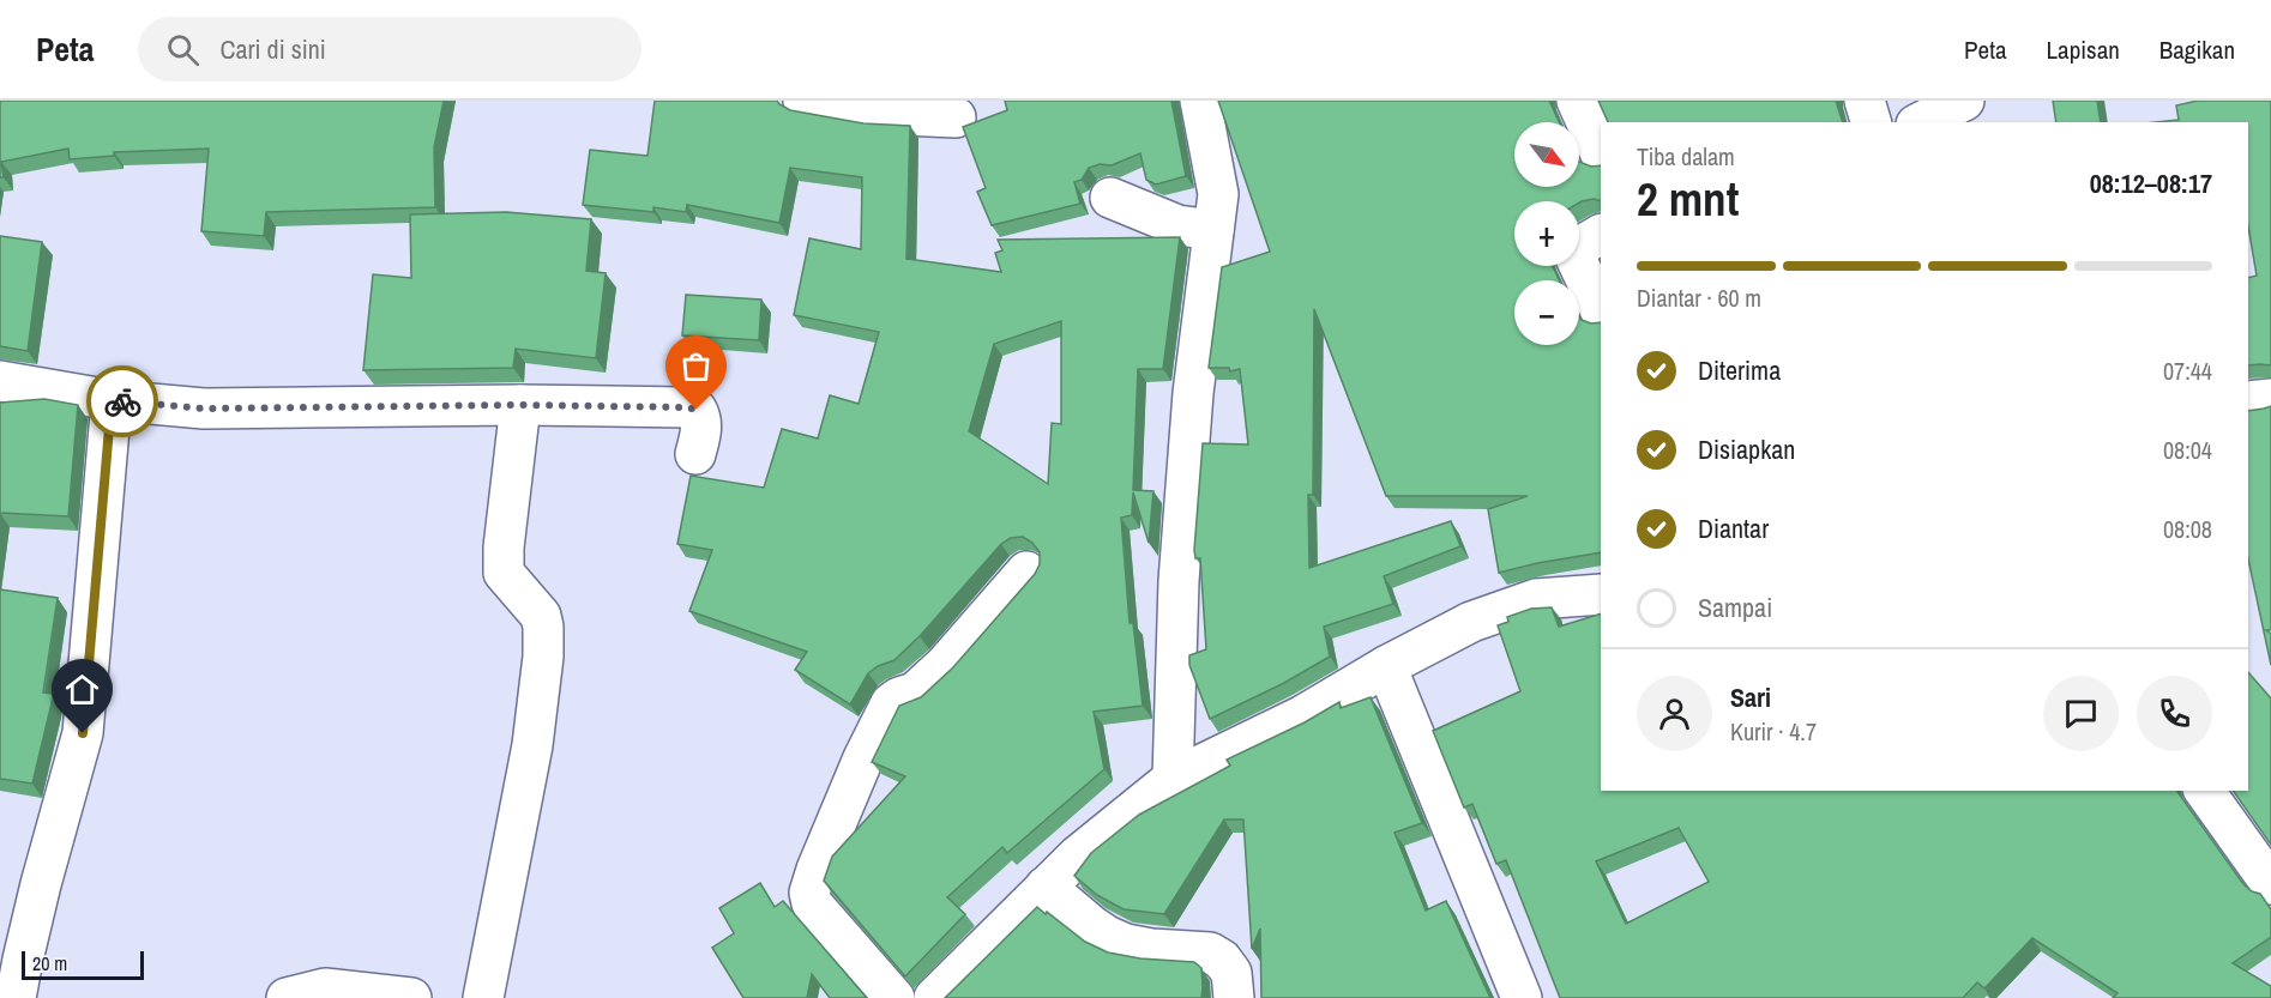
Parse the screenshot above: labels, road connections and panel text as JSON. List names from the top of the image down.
{
  "scale_bar": "20 m",
  "north": "bottom right",
  "page": {
    "header": "Peta",
    "search": "Cari di sini",
    "nav": ["Peta", "Lapisan", "Bagikan"],
    "map_buttons": ["+", "−"],
    "heading": ["2 mnt", "Tiba dalam", "08:12–08:17"],
    "panel": ["Sari", "Kurir · 4.7"],
    "bar": "Diantar · 60 m",
    "list": [
      ["Diterima", "07:44"],
      ["Disiapkan", "08:04"],
      ["Diantar", "08:08"],
      "Sampai"
    ],
    "scale": "20 m"
  }
}
